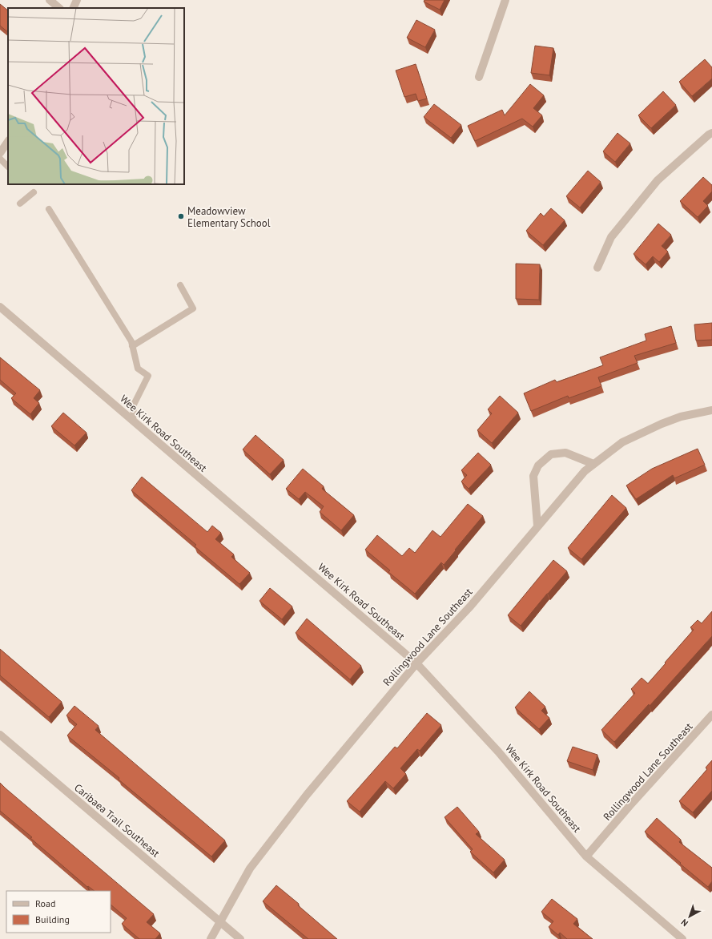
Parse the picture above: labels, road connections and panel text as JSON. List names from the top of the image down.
{
  "streets": {
    "street": ["Wee Kirk Road Southeast", "Rollingwood Lane Southeast", "Caribaea Trail Southeast"]
  },
  "crossings": [
    ["Wee Kirk Road Southeast", "Rollingwood Lane Southeast"],
    ["Rollingwood Lane Southeast", "Caribaea Trail Southeast"]
  ],
  "places": ["Meadowview Elementary School"],
  "legend": ["Road", "Building"],
  "north": "bottom left"
}
